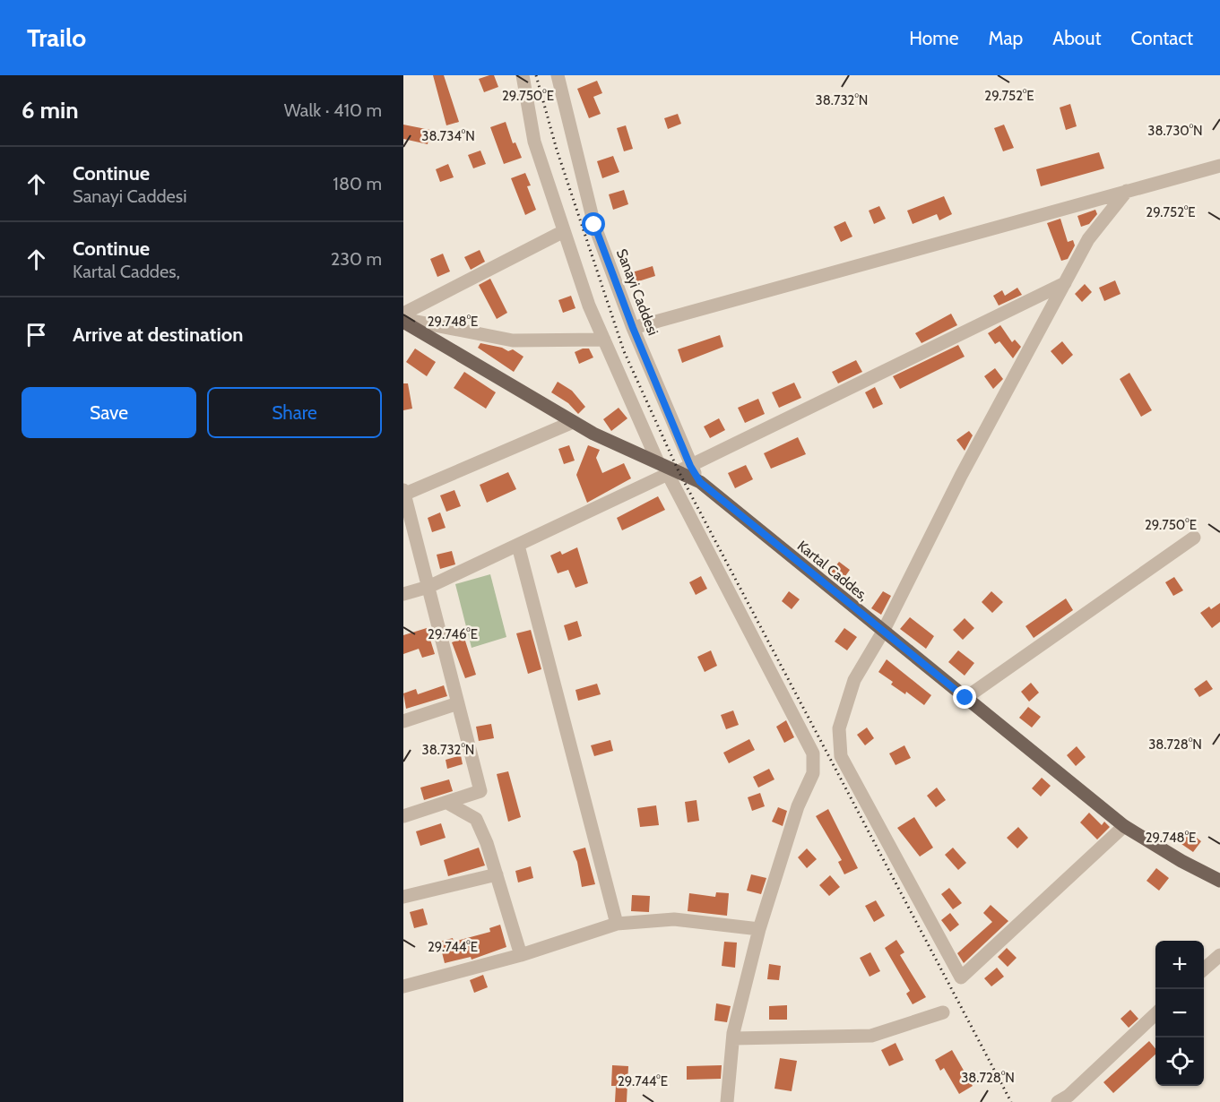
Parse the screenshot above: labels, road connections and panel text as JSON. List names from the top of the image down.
{
  "streets": {
    "main road": ["Kartal Caddes,"],
    "street": ["Sanayi Caddesi"]
  },
  "crossings": [
    ["Sanayi Caddesi", "Kartal Caddes,"]
  ],
  "page": {
    "header": "Trailo",
    "nav": [
      "Home",
      "Map",
      "About",
      "Contact"
    ],
    "heading": ["6 min", "Walk · 410 m"],
    "list": [
      ["Continue", "Sanayi Caddesi", "180 m"],
      ["Continue", "Kartal Caddes,", "230 m"],
      "Arrive at destination"
    ],
    "buttons": ["Save", "Share"],
    "map_buttons": ["+", "−"]
  },
  "coordinates": [
    "29.750°E",
    "29.752°E",
    "38.732°N",
    "38.730°N",
    "38.734°N",
    "29.748°E",
    "29.746°E",
    "38.728°N",
    "29.744°E"
  ]
}
